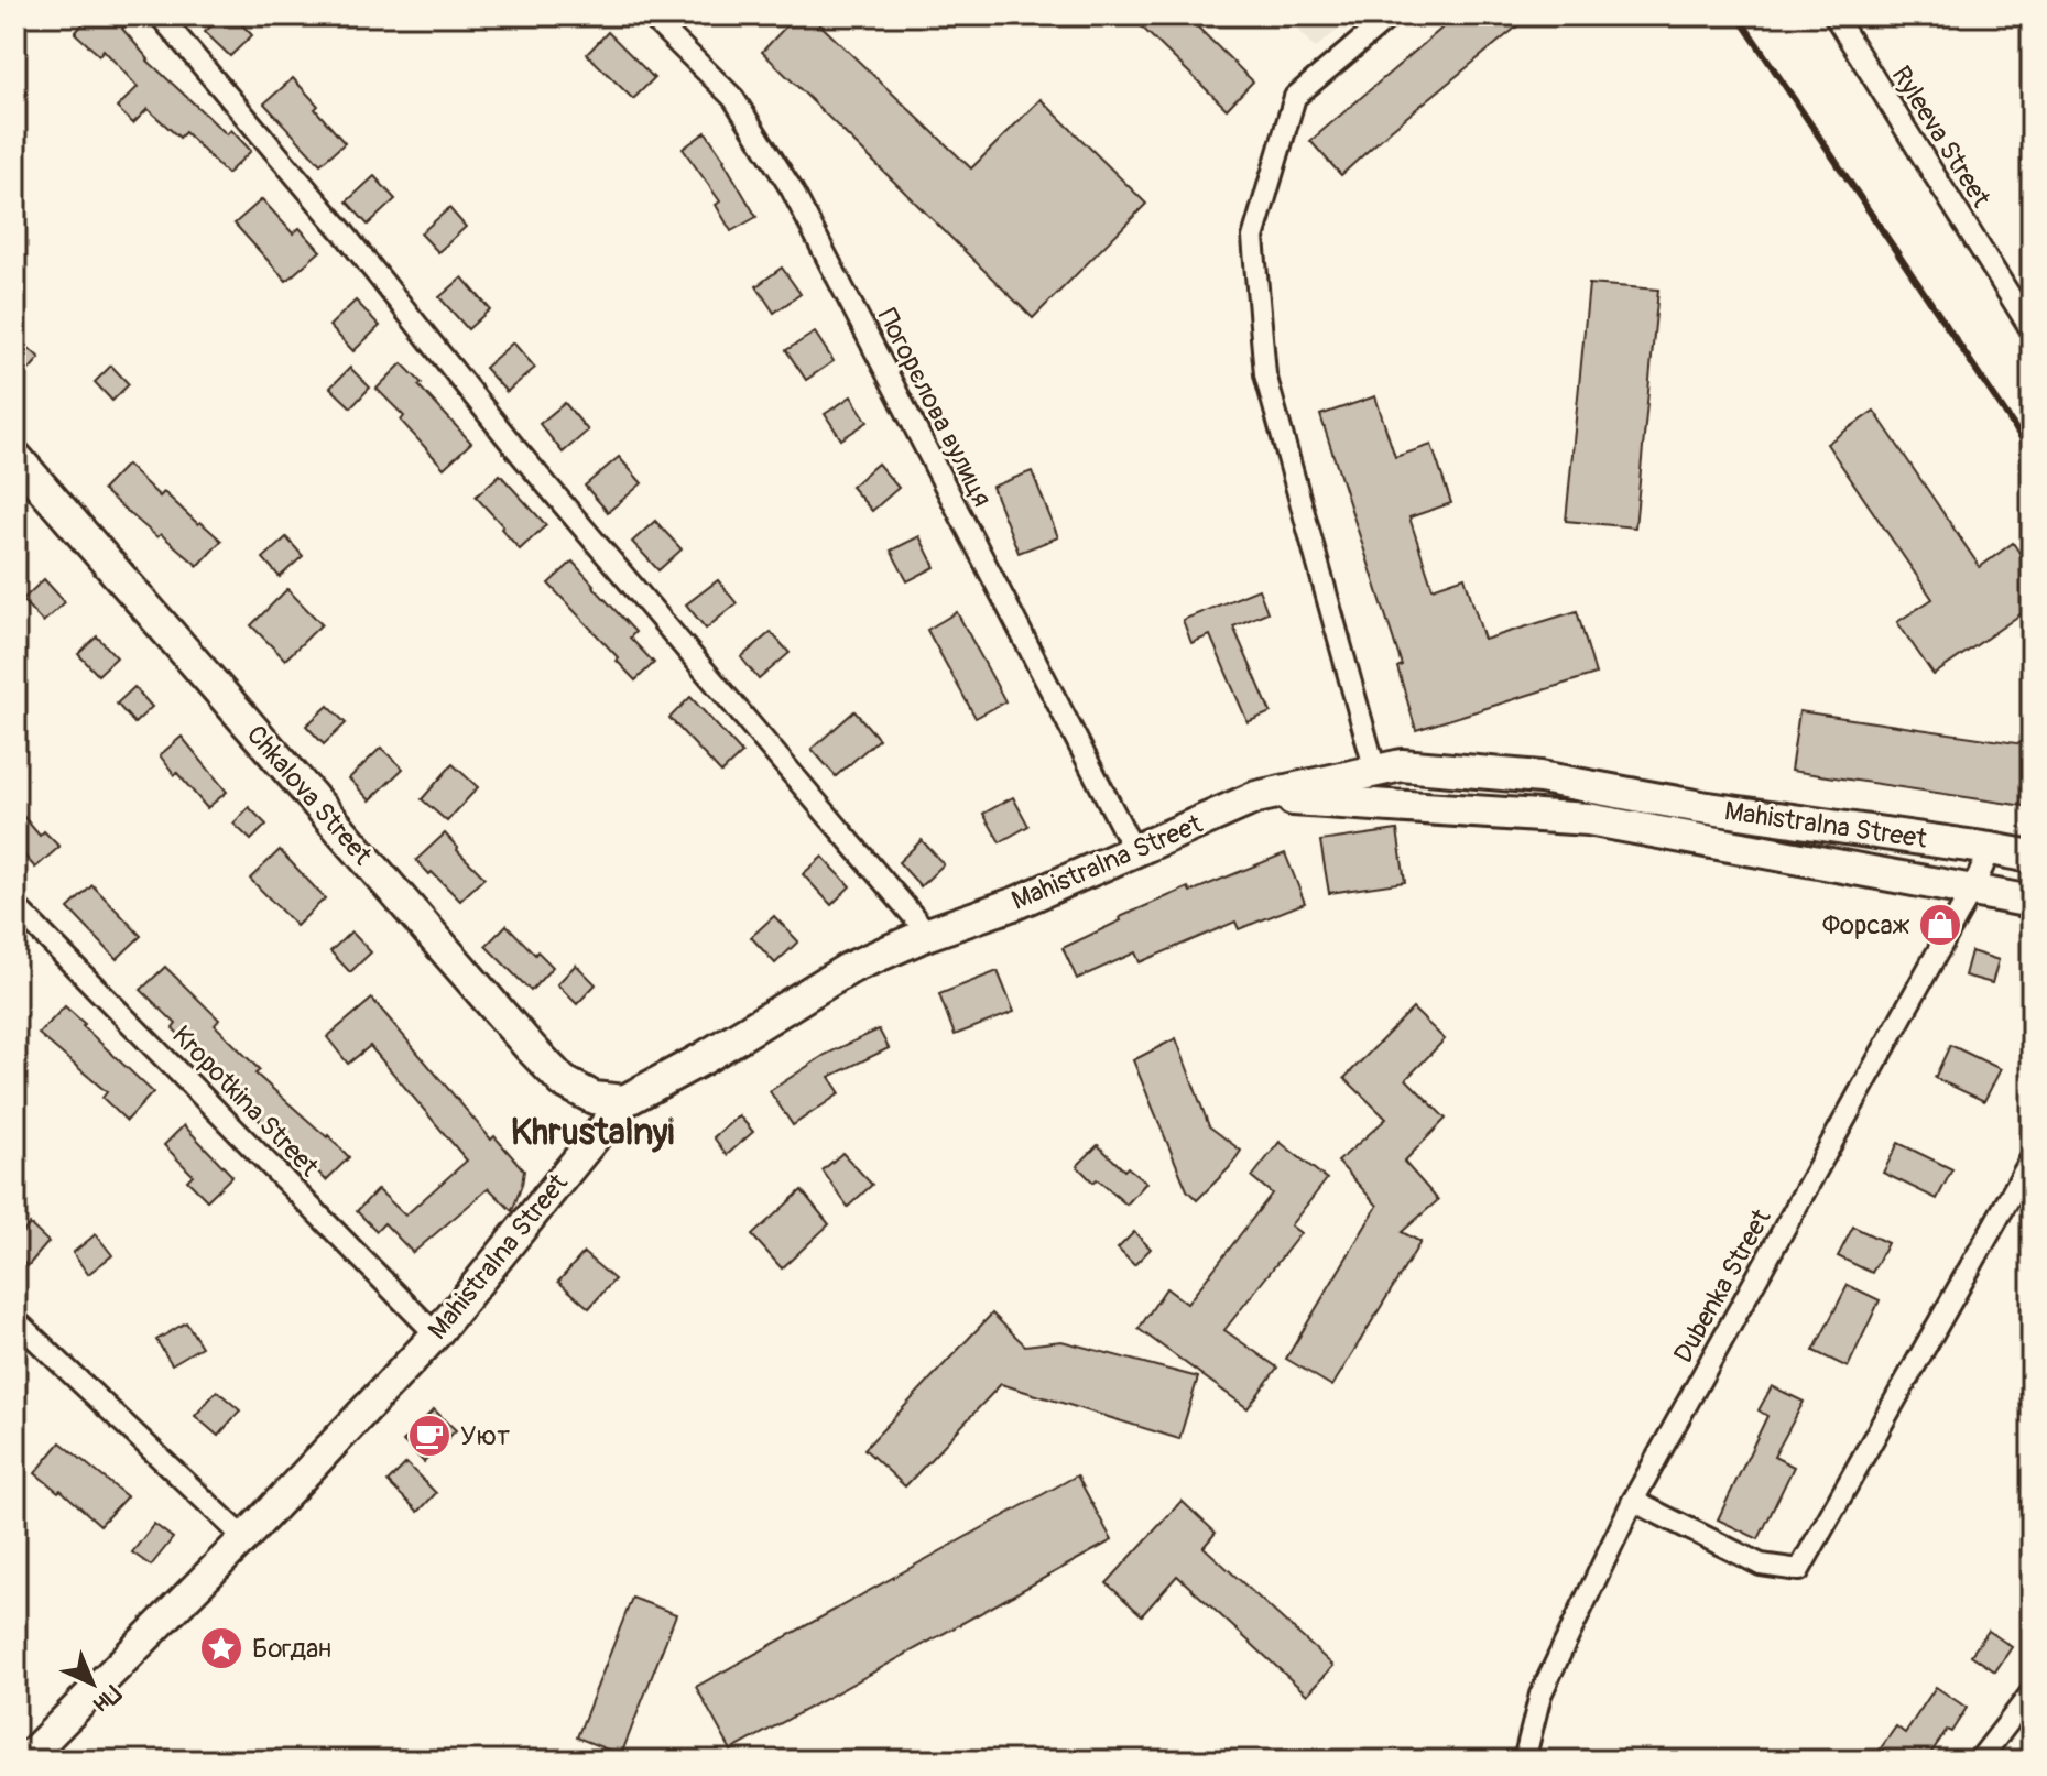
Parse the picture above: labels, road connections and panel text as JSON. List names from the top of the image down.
{
  "streets": {
    "main road": ["Chkalova Street", "Mahistralna Street"],
    "street": [
      "Ryleeva Street",
      "Погорєлова вулиця",
      "Kropotkina Street",
      "Dubenka Street"
    ]
  },
  "crossings": [
    ["Погорєлова вулиця", "Mahistralna Street"],
    ["Chkalova Street", "Mahistralna Street"],
    ["Mahistralna Street", "Kropotkina Street"],
    ["Mahistralna Street", "Dubenka Street"]
  ],
  "districts": ["Khrustalnyi"],
  "places": {
    "shop": ["Форсаж"],
    "cafe": ["Уют"],
    "place": ["Богдан"]
  },
  "north": "bottom right"
}
